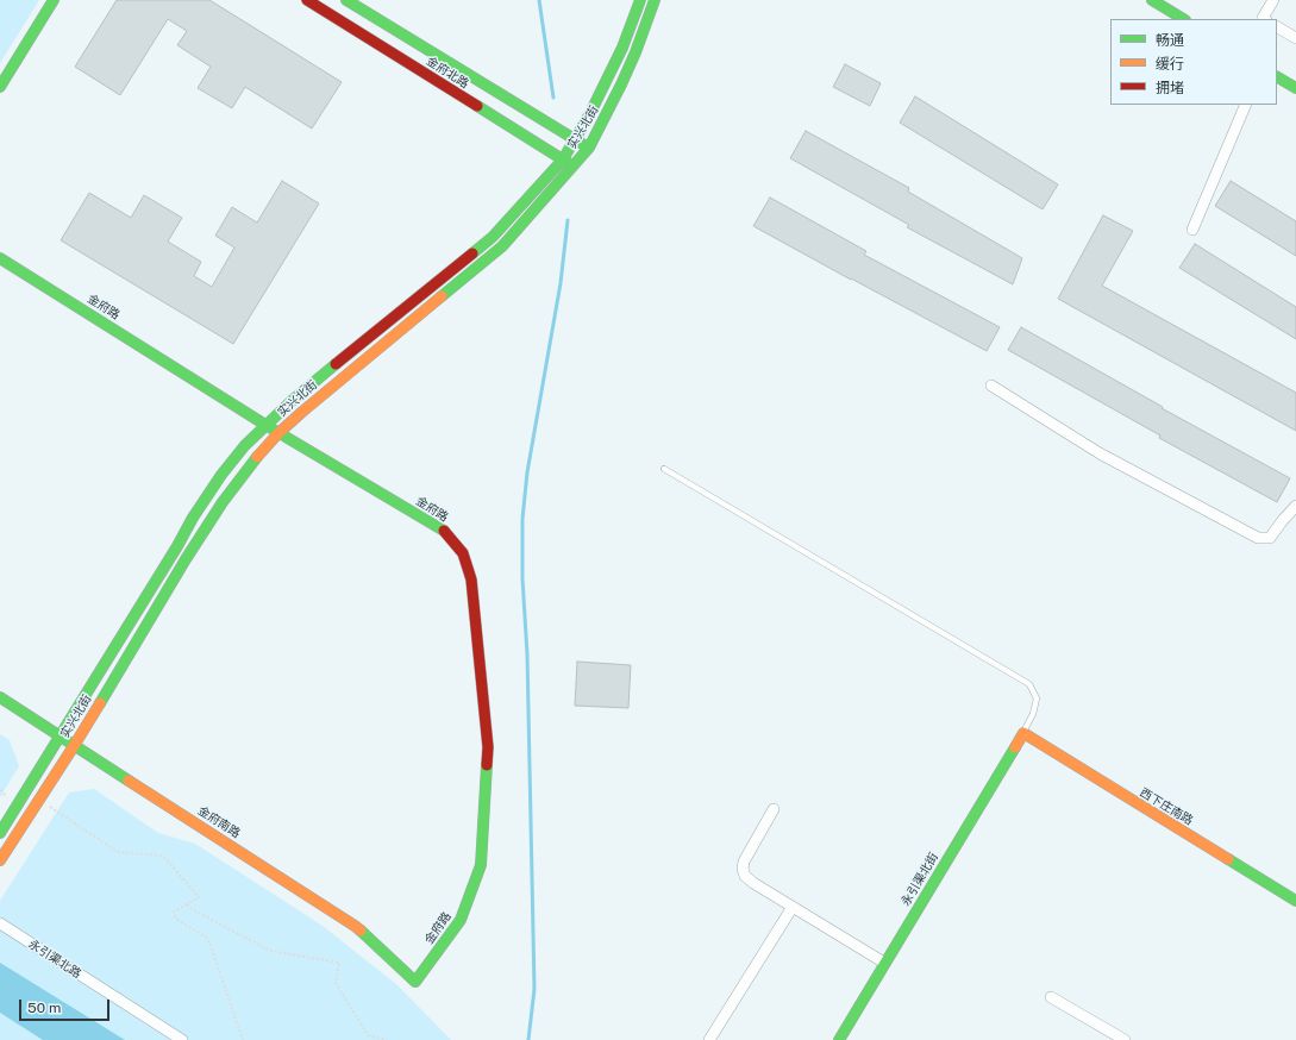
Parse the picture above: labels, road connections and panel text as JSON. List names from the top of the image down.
{
  "streets": {
    "main road": [
      "金府北路",
      "实兴北街",
      "金府路",
      "西下庄南路",
      "金府南路",
      "永引渠北街"
    ],
    "street": ["永引渠北路"]
  },
  "crossings": [
    ["金府北路", "实兴北街"],
    ["实兴北街", "金府路"],
    ["实兴北街", "金府南路"],
    ["金府路", "金府南路"],
    ["西下庄南路", "永引渠北街"]
  ],
  "legend": ["畅通", "缓行", "拥堵"],
  "scale_bar": "50 m"
}
